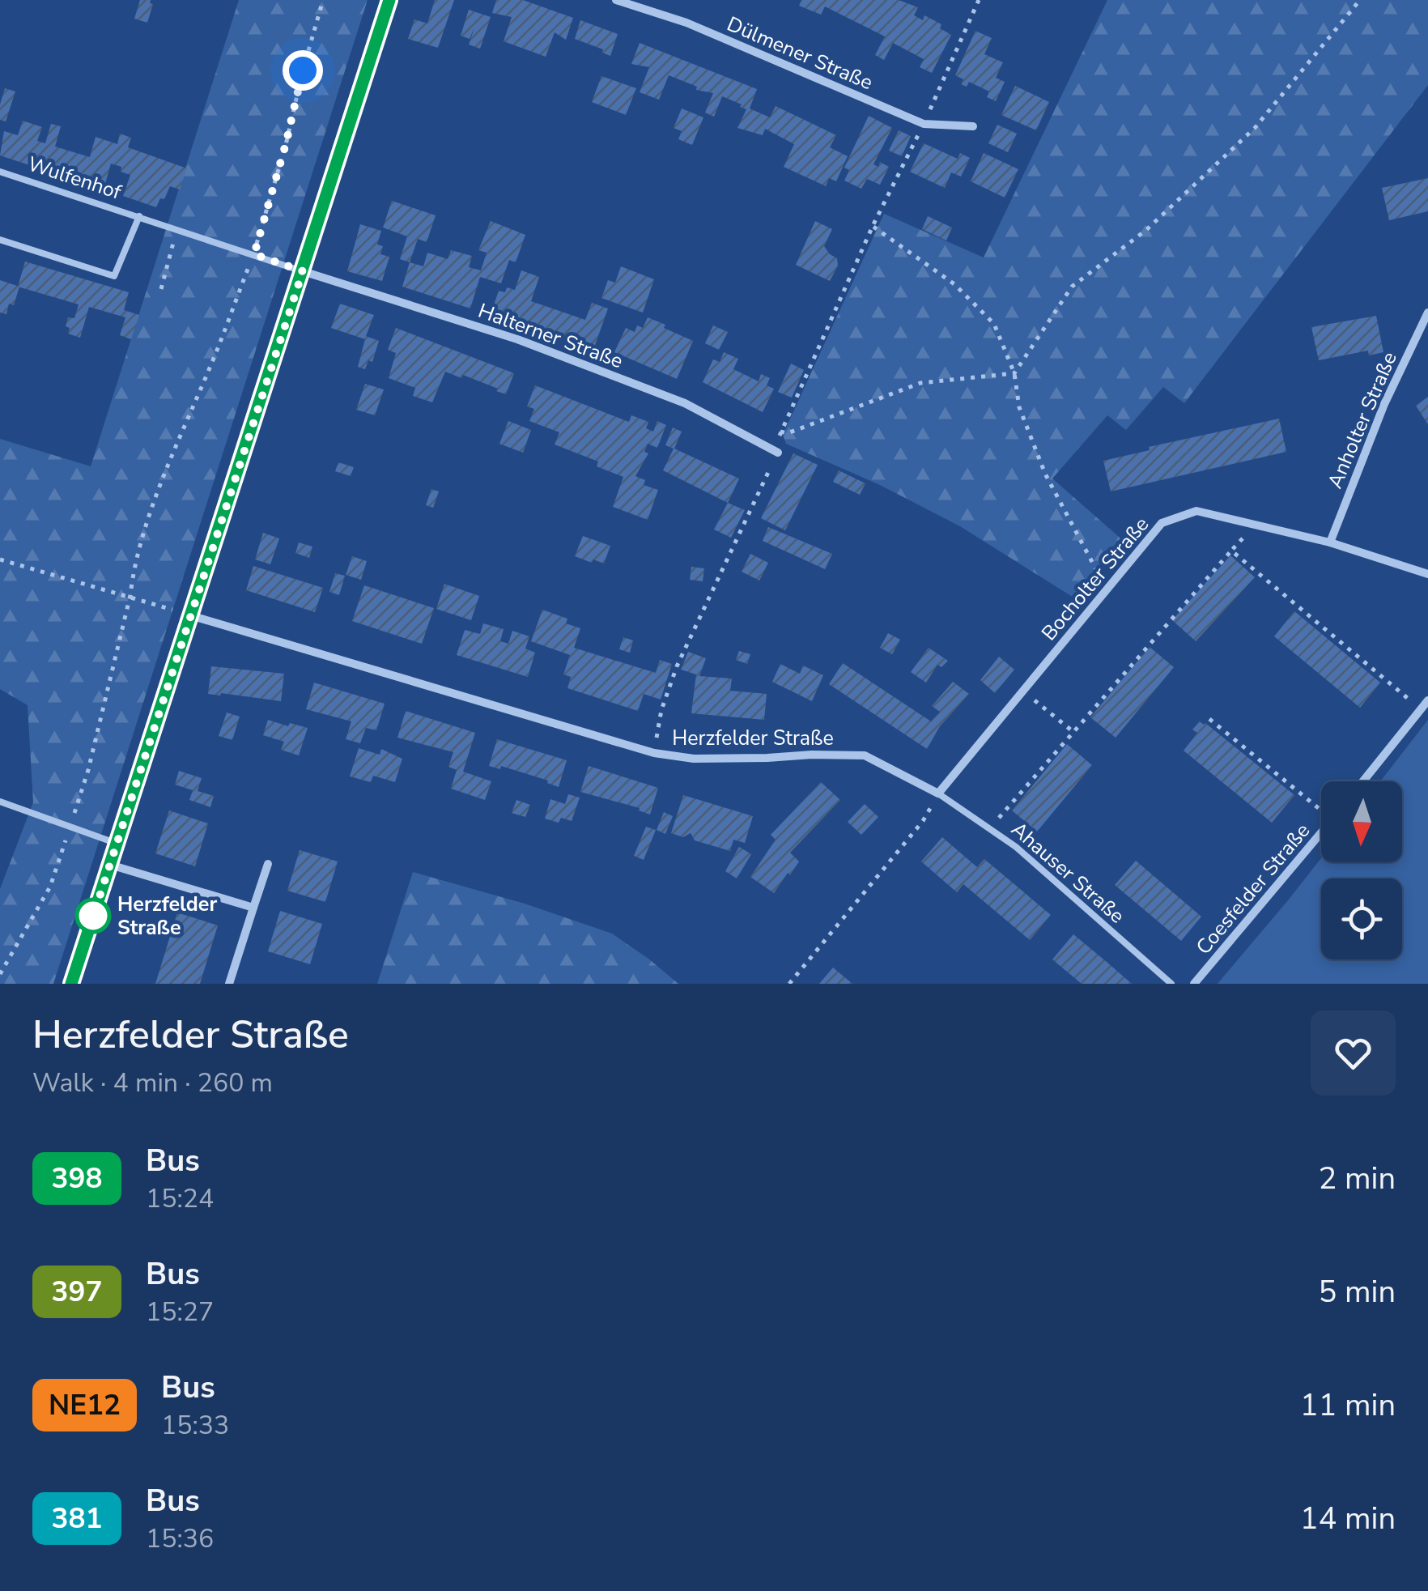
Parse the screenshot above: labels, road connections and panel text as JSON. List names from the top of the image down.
{
  "streets": {
    "street": [
      "Dülmener Straße",
      "Halterner Straße",
      "Anholter Straße",
      "Bocholter Straße",
      "Herzfelder Straße",
      "Coesfelder Straße"
    ],
    "lane": ["Wulfenhof", "Ahauser Straße"]
  },
  "crossings": [
    ["Wulfenhof", "Halterner Straße"],
    ["Anholter Straße", "Bocholter Straße"],
    ["Bocholter Straße", "Herzfelder Straße"],
    ["Bocholter Straße", "Ahauser Straße"],
    ["Herzfelder Straße", "Ahauser Straße"]
  ],
  "places": ["Herzfelder Straße"],
  "lines": ["bus line 398"],
  "north": "bottom",
  "page": {
    "heading": ["Herzfelder Straße", "Walk · 4 min · 260 m"],
    "list": [
      {
        "mark": "398",
        "name": "Bus",
        "note": "15:24",
        "value": "2 min"
      },
      {
        "mark": "397",
        "name": "Bus",
        "note": "15:27",
        "value": "5 min"
      },
      {
        "mark": "NE12",
        "name": "Bus",
        "note": "15:33",
        "value": "11 min"
      },
      {
        "mark": "381",
        "name": "Bus",
        "note": "15:36",
        "value": "14 min"
      }
    ]
  }
}
